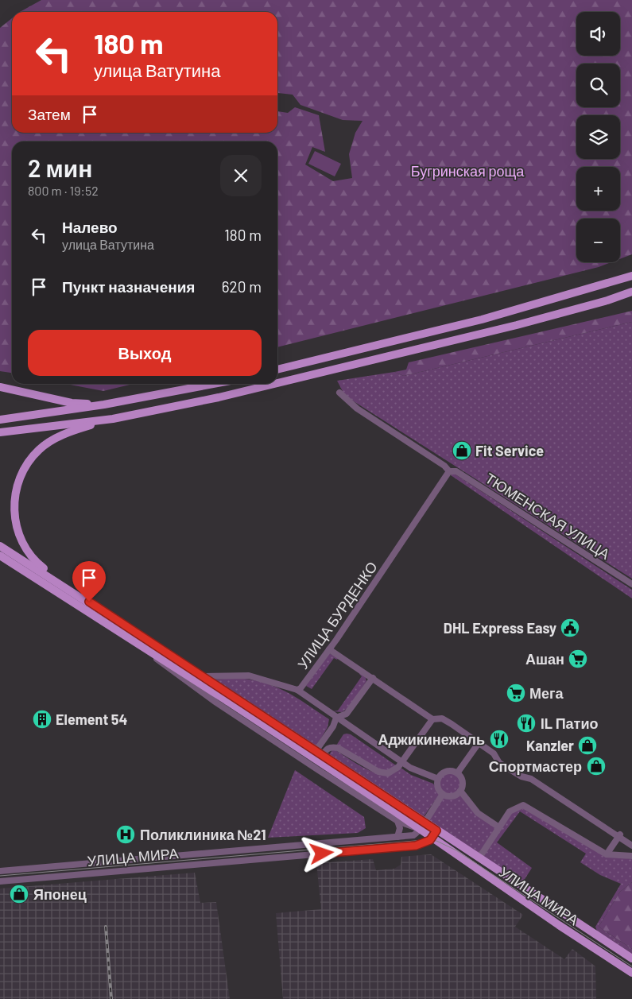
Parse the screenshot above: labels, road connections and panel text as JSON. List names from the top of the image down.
{
  "streets": {
    "main road": ["УЛИЦА МИРА"],
    "street": ["ТЮМЕНСКАЯ УЛИЦА", "УЛИЦА БУРДЕНКО"]
  },
  "crossings": [
    ["ТЮМЕНСКАЯ УЛИЦА", "УЛИЦА БУРДЕНКО"]
  ],
  "parks": ["Бугринская роща"],
  "places": {
    "shop": [
      "Fit Service",
      "Kanzler",
      "Спортмастер",
      "Японец"
    ],
    "public building": ["DHL Express Easy"],
    "supermarket": ["Ашан", "Мега"],
    "building": ["Element 54"],
    "restaurant": ["IL Патио", "Аджикинежаль"],
    "hospital": ["Поликлиника №21"]
  },
  "page": {
    "map_buttons": ["+", "−"],
    "turn": ["180 m", "улица Ватутина"],
    "then": "Затем",
    "heading": ["2 мин", "800 m · 19:52"],
    "list": [
      {
        "name": "Налево",
        "note": "улица Ватутина",
        "value": "180 m"
      },
      {
        "name": "Пункт назначения",
        "value": "620 m"
      }
    ],
    "buttons": "Выход"
  }
}
